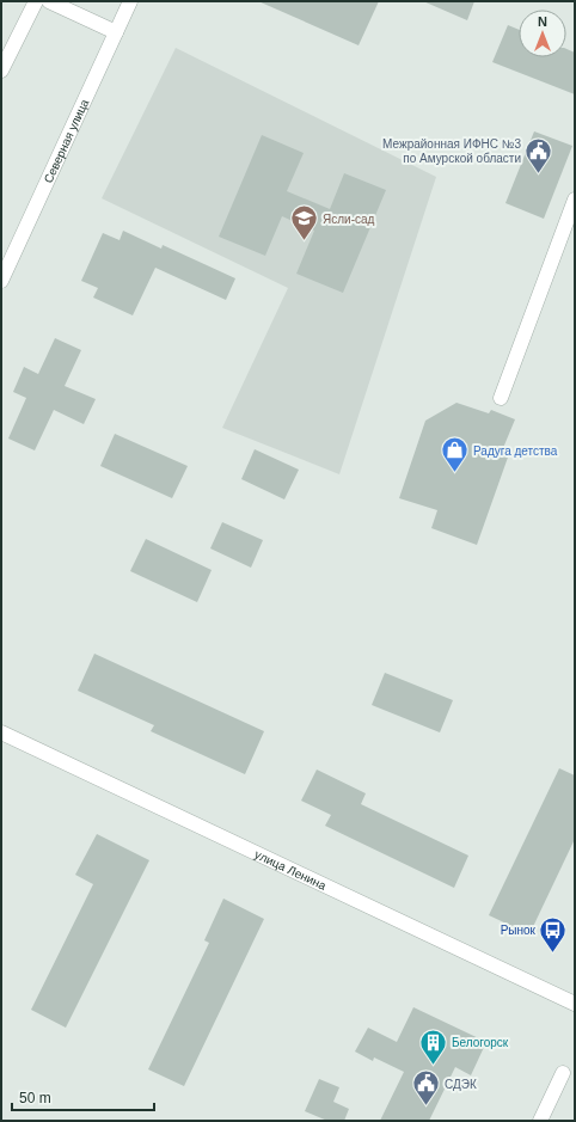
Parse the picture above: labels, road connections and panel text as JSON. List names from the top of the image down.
{
  "streets": {
    "street": ["Северная улица", "улица Ленина"]
  },
  "places": {
    "public building": ["Межрайонная ИФНС №3 по Амурской области", "СДЭК"],
    "school or university": ["Ясли-сад"],
    "shop": ["Радуга детства"],
    "bus stop": ["Рынок"],
    "building": ["Белогорск"]
  },
  "scale_bar": "50 m",
  "north": "top"
}
